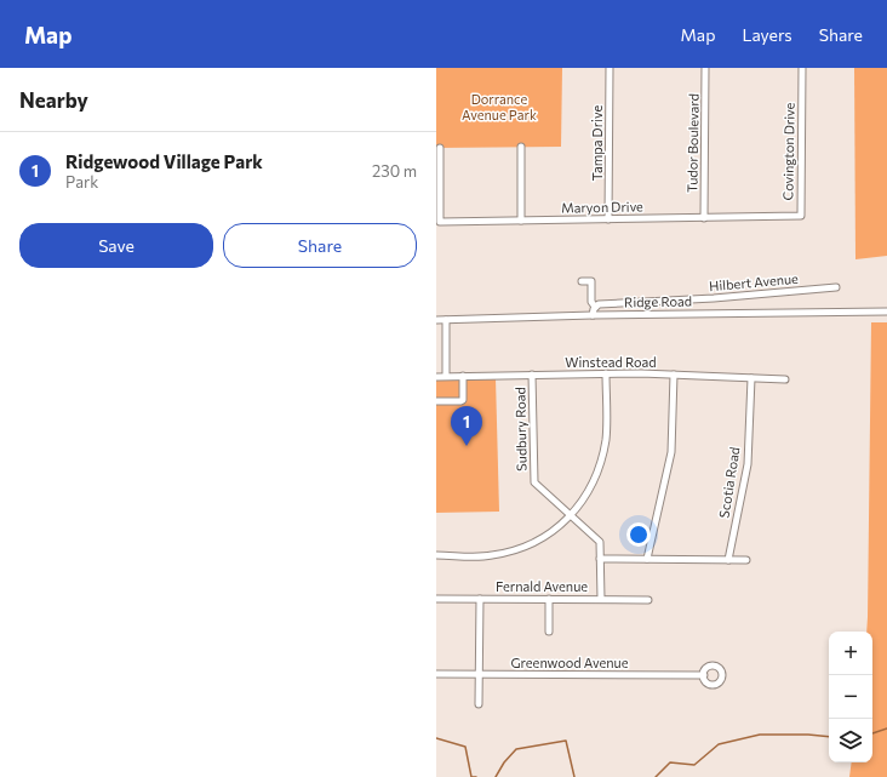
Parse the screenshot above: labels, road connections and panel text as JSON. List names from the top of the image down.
{
  "streets": {
    "street": [
      "Tampa Drive",
      "Tudor Boulevard",
      "Covington Drive",
      "Maryon Drive",
      "Hilbert Avenue",
      "Ridge Road",
      "Winstead Road",
      "Sudbury Road",
      "Scotia Road",
      "Fernald Avenue",
      "Greenwood Avenue"
    ]
  },
  "crossings": [
    ["Tampa Drive", "Maryon Drive"],
    ["Tudor Boulevard", "Maryon Drive"],
    ["Covington Drive", "Maryon Drive"],
    ["Winstead Road", "Sudbury Road"],
    ["Winstead Road", "Scotia Road"],
    ["Sudbury Road", "Fernald Avenue"]
  ],
  "parks": ["Dorrance Avenue Park"],
  "page": {
    "header": "Map",
    "nav": ["Map", "Layers", "Share"],
    "heading": "Nearby",
    "list": [
      {
        "mark": "1",
        "name": "Ridgewood Village Park",
        "note": "Park",
        "value": "230 m"
      }
    ],
    "buttons": ["Save", "Share"],
    "pins": "1",
    "map_buttons": ["+", "−"]
  }
}
